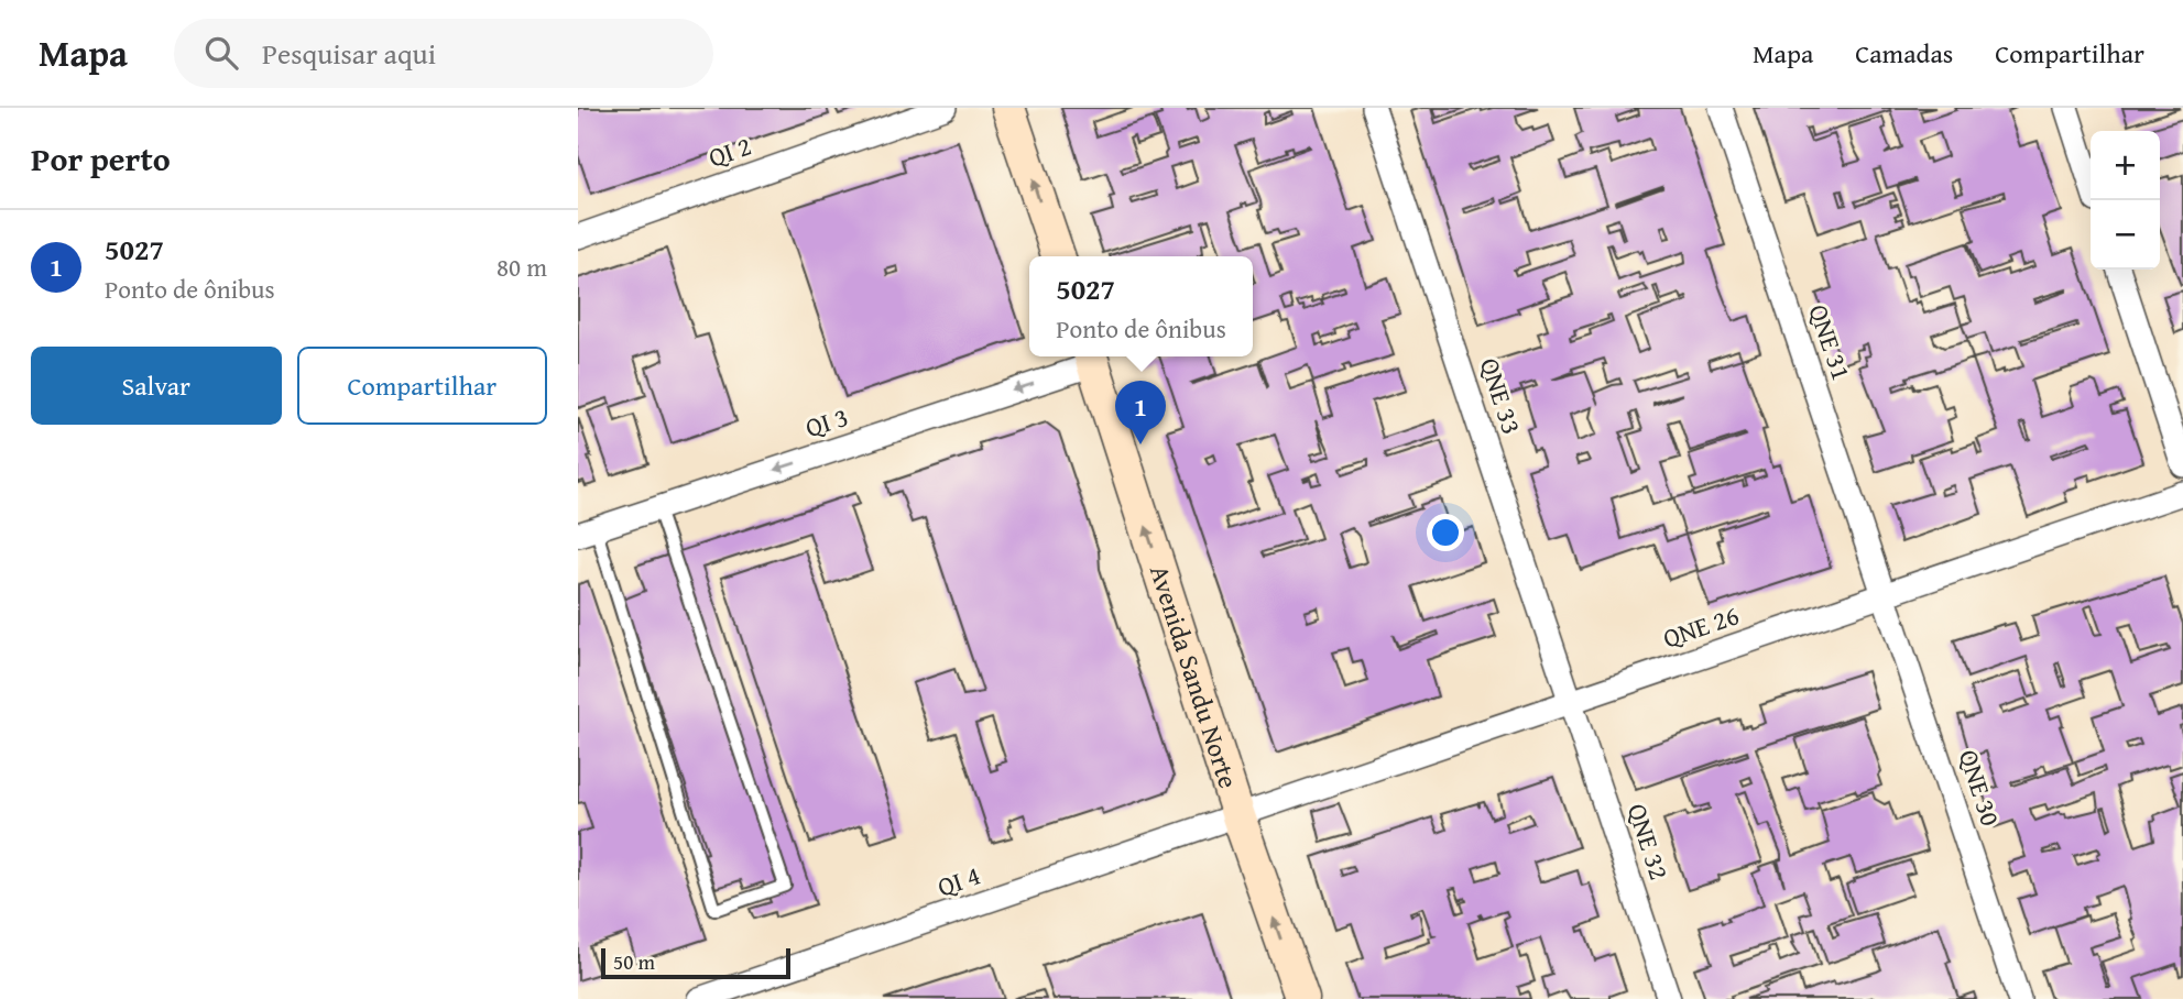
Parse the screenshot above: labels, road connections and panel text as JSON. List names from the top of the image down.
{
  "streets": {
    "main road": ["Avenida Sandu Norte"],
    "street": [
      "QI 2",
      "QNE 31",
      "QNE 33",
      "QI 3",
      "QNE 26",
      "QNE 30",
      "QNE 32",
      "QI 4"
    ]
  },
  "crossings": [
    ["QNE 31", "QNE 26"],
    ["QNE 31", "QNE 30"],
    ["QNE 33", "QNE 26"],
    ["QNE 33", "QNE 32"],
    ["QI 3", "Avenida Sandu Norte"],
    ["QNE 26", "Avenida Sandu Norte"],
    ["QNE 26", "QNE 30"],
    ["QNE 26", "QNE 32"],
    ["QNE 26", "QI 4"],
    ["Avenida Sandu Norte", "QI 4"]
  ],
  "one_way": ["QI 3", "Avenida Sandu Norte"],
  "scale_bar": "50 m",
  "page": {
    "header": "Mapa",
    "search": "Pesquisar aqui",
    "nav": ["Mapa", "Camadas", "Compartilhar"],
    "heading": "Por perto",
    "map_buttons": ["+", "−"],
    "list": [
      {
        "mark": "1",
        "name": "5027",
        "note": "Ponto de ônibus",
        "value": "80 m"
      }
    ],
    "popup": ["5027", "Ponto de ônibus"],
    "buttons": ["Salvar", "Compartilhar"],
    "pins": "1",
    "scale": "50 m"
  }
}
